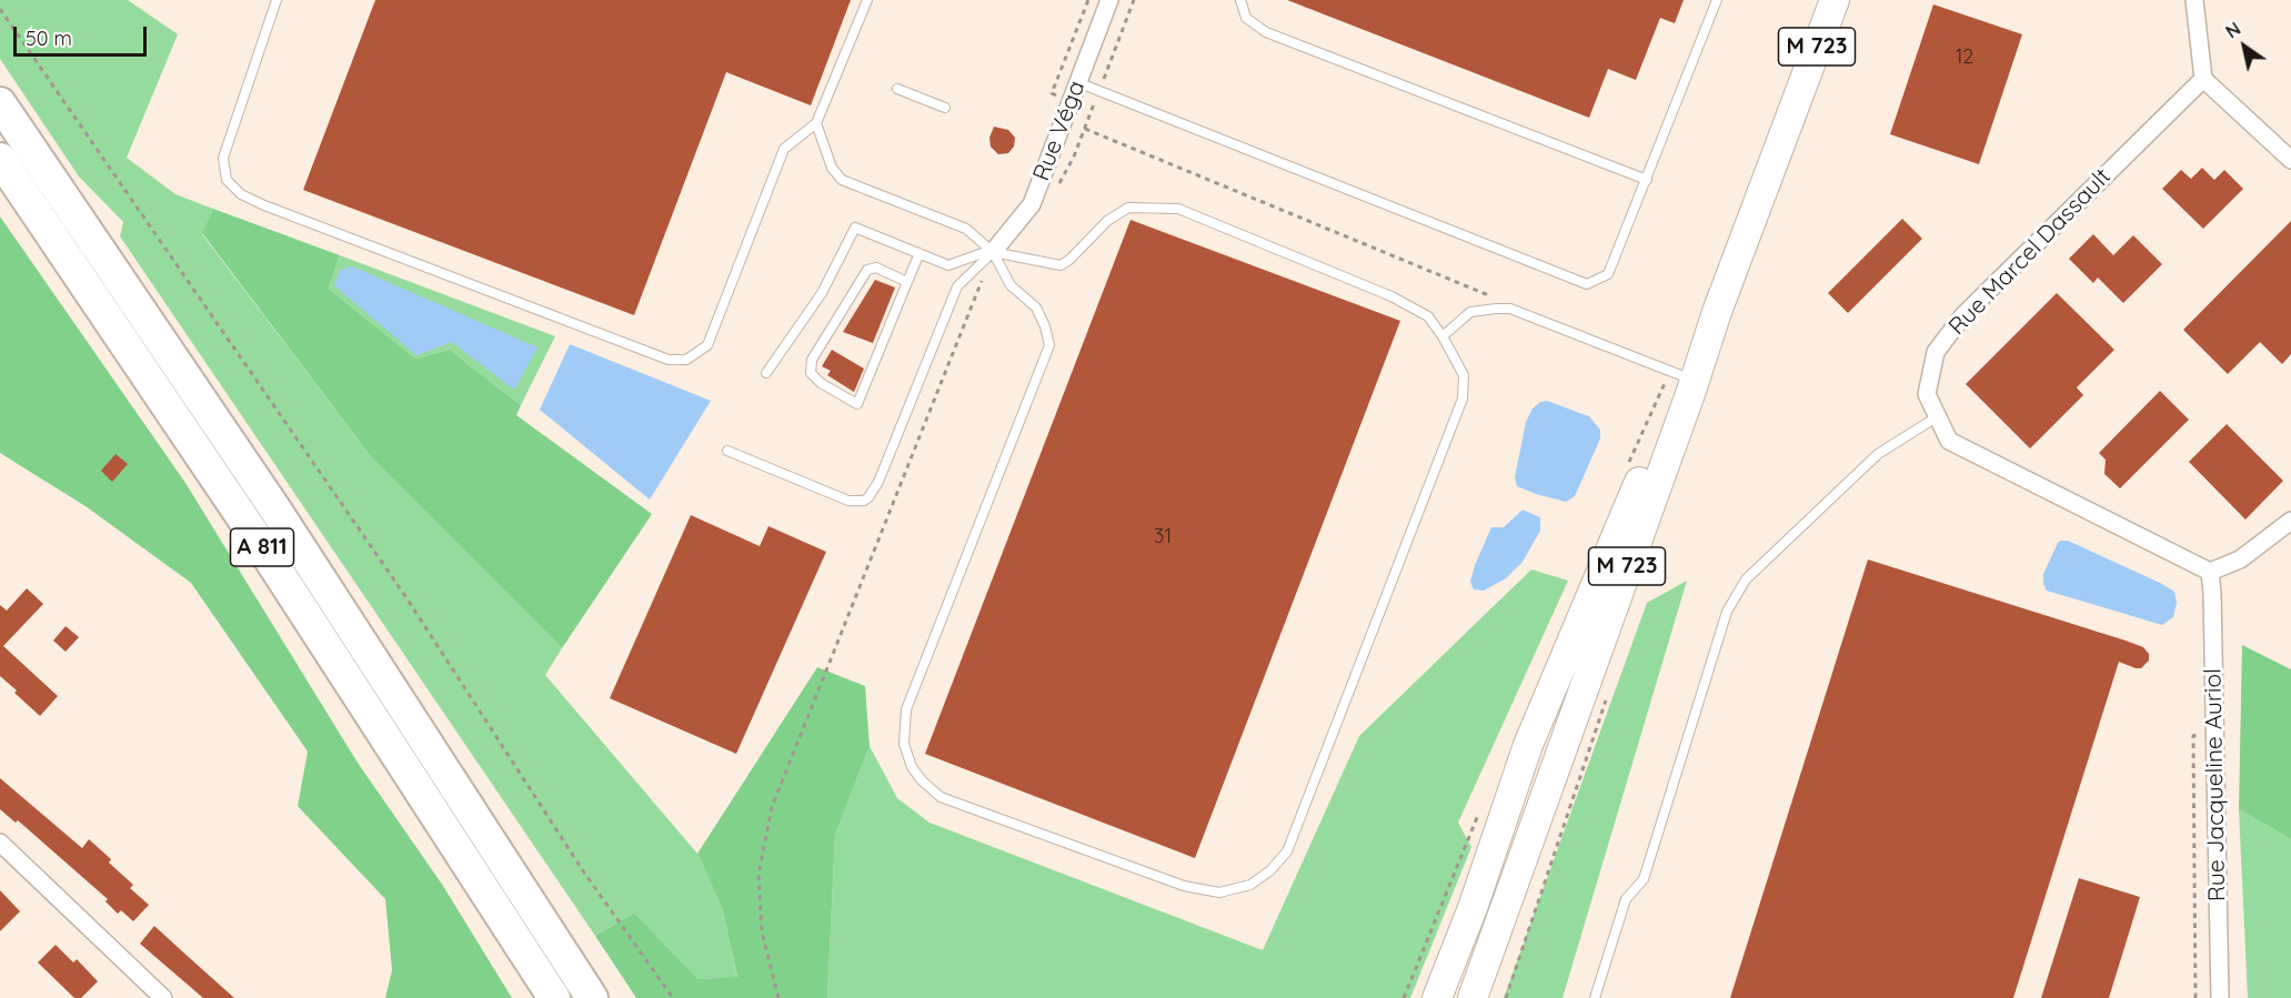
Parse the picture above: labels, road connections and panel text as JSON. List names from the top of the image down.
{
  "streets": {
    "highway": ["A 811"],
    "main road": ["M 723"],
    "street": ["Rue Véga", "Rue Marcel Dassault", "Rue Jacqueline Auriol"]
  },
  "crossings": [
    ["Rue Marcel Dassault", "Rue Jacqueline Auriol"]
  ],
  "house_numbers": ["12", "31"],
  "scale_bar": "50 m",
  "north": "top left"
}
